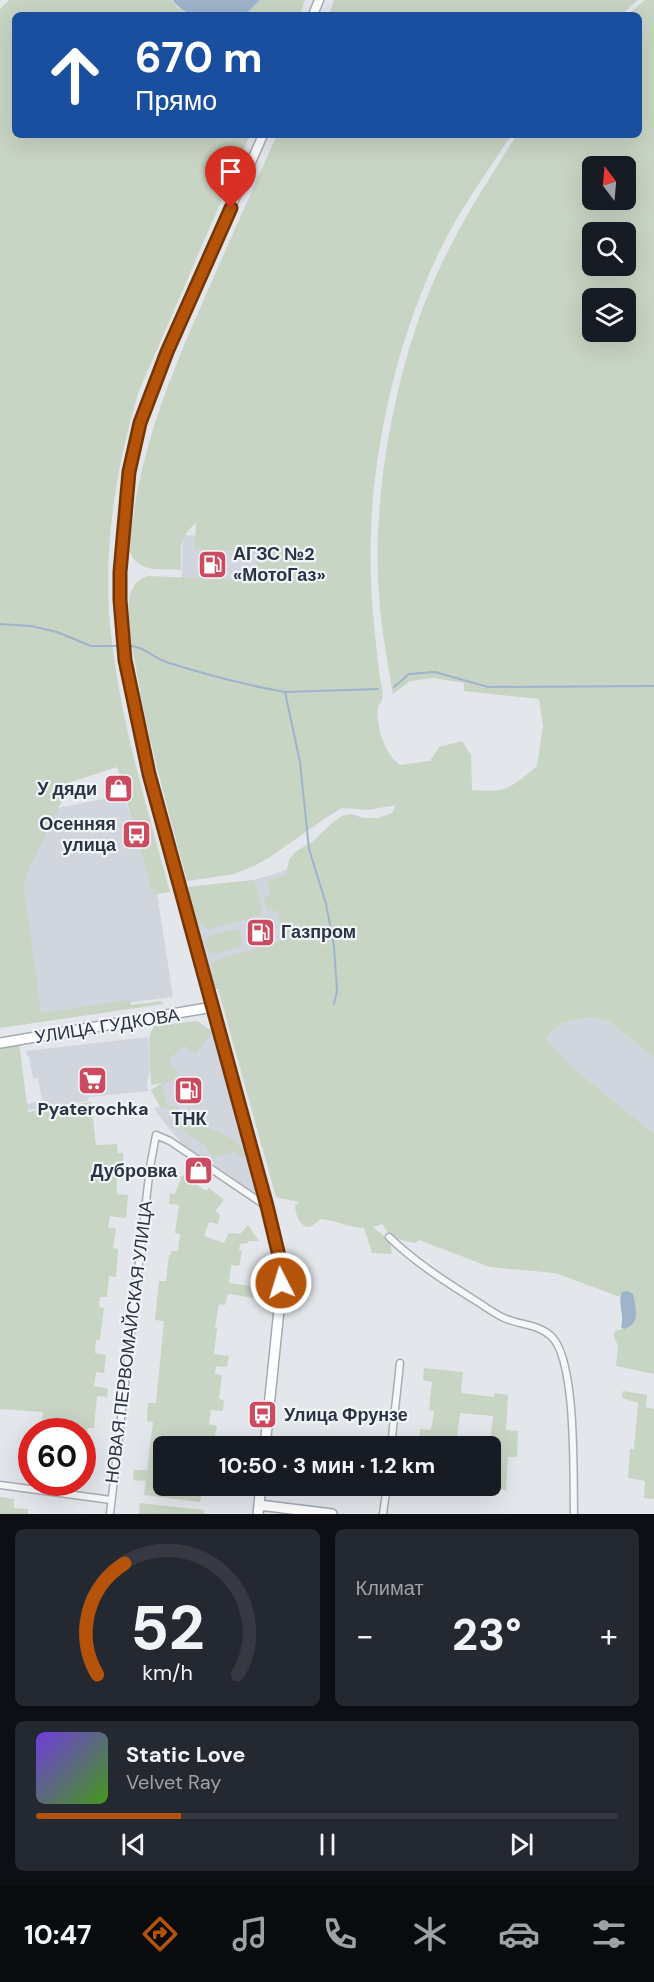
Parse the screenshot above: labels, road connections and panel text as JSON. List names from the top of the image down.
{
  "streets": {
    "main road": ["УЛИЦА ГУДКОВА"],
    "street": ["НОВАЯ ПЕРВОМАЙСКАЯ УЛИЦА"]
  },
  "places": {
    "fuel station": ["АГЗС №2 «МотоГаз»", "Газпром", "ТНК"],
    "shop": ["У дяди", "Дубровка"],
    "bus stop": ["Осенняя улица", "Улица Фрунзе"],
    "supermarket": ["Pyaterochka"]
  },
  "north": "top",
  "page": {
    "turn": ["670 m", "Прямо"],
    "limit": "60",
    "trip": "10:50 · 3 мин · 1.2 km",
    "tile": "Климат",
    "heat": ["−", "23°", "+"],
    "song": ["Static Love", "Velvet Ray"],
    "tabs": "10:47",
    "gauge": ["52", "km/h"]
  }
}
